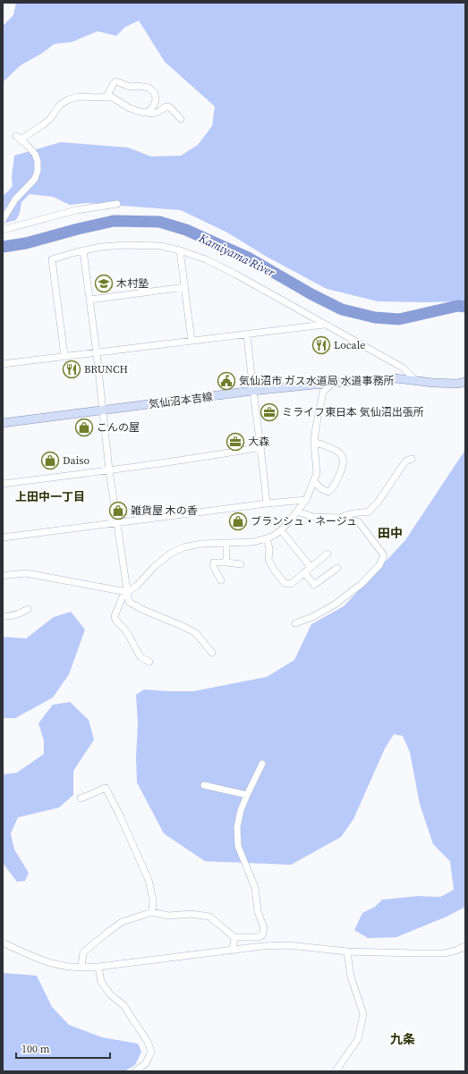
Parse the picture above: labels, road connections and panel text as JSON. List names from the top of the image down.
{
  "streets": {
    "main road": ["気仙沼本吉線"]
  },
  "districts": ["上田中一丁目", "田中", "九条"],
  "water": ["Kamiyama River"],
  "places": {
    "school or university": ["木村塾"],
    "restaurant": ["Locale", "BRUNCH"],
    "public building": ["気仙沼市 ガス水道局 水道事務所"],
    "office": ["ミライフ東日本 気仙沼出張所", "大森"],
    "shop": [
      "こんの屋",
      "Daiso",
      "雑貨屋 木の香",
      "ブランシュ・ネージュ"
    ]
  },
  "scale_bar": "100 m"
}
